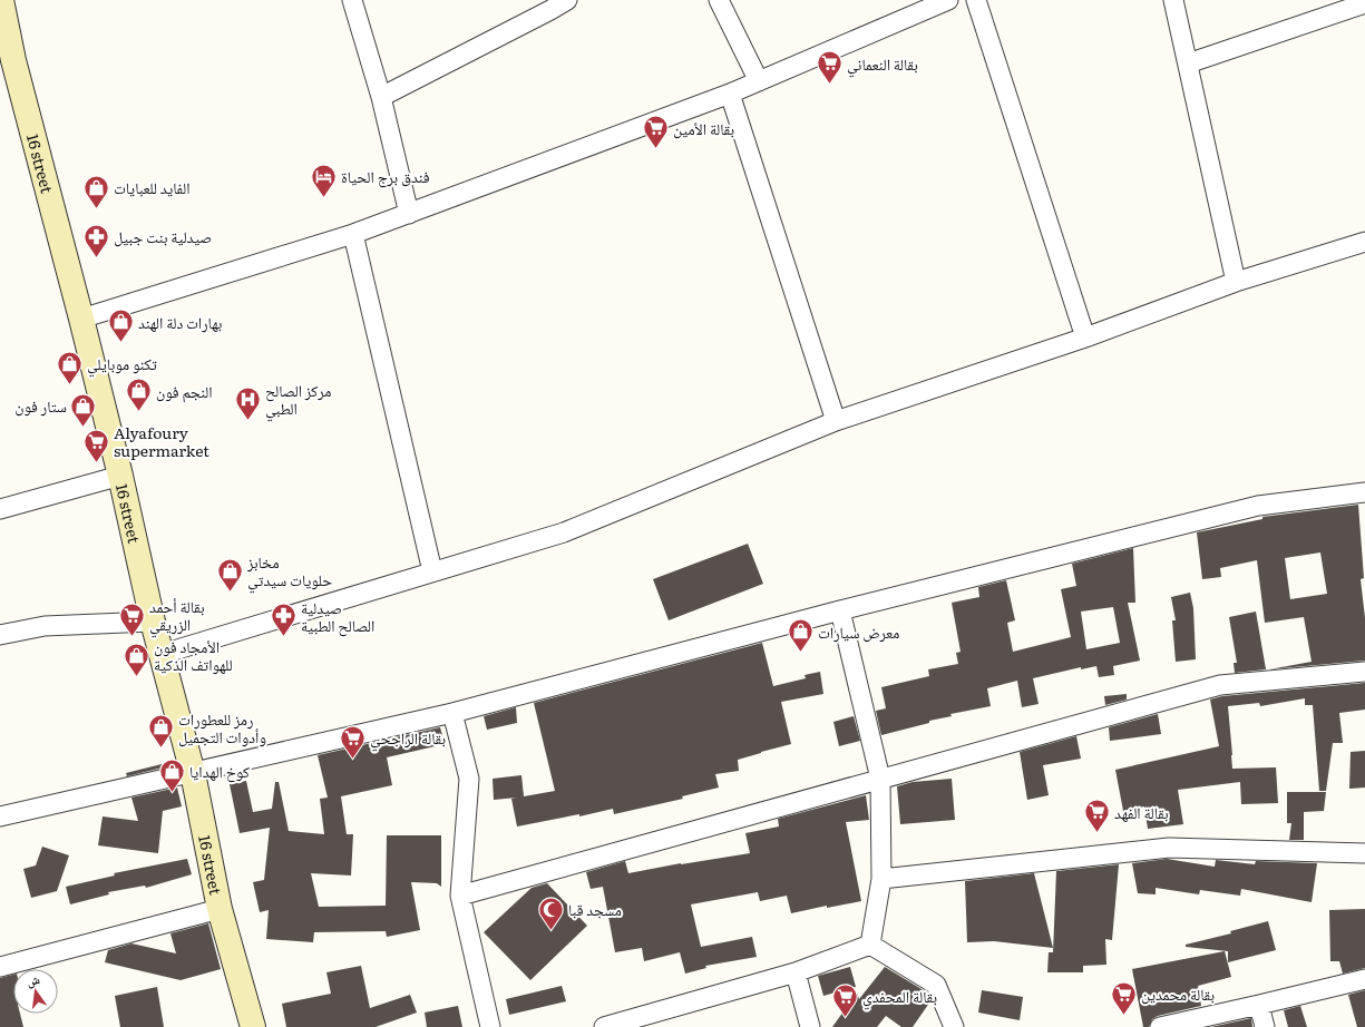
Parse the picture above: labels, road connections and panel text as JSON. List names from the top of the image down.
{
  "streets": {
    "street": ["16 street"]
  },
  "places": {
    "supermarket": [
      "بقالة النعماني",
      "بقالة الأمين",
      "Alyafoury supermarket",
      "بقالة أحمد الزريقي",
      "بقالة الراجحي",
      "بقالة الفهد",
      "بقالة محمدين",
      "بقالة المحفدي"
    ],
    "hotel": ["فندق برج الحياة"],
    "shop": [
      "الفايد للعبايات",
      "بهارات دلة الهند",
      "تكنو موبايلي",
      "النجم فون",
      "ستار فون",
      "مخابز حلويات سيدتي",
      "معرض سيارات",
      "الأمجاد فون للهواتف الذكية",
      "رمز للعطورات وأدوات التجميل",
      "كوخ الهدايا"
    ],
    "pharmacy": ["صيدلية بنت جبيل", "صيدلية الصالح الطبية"],
    "hospital": ["مركز الصالح الطبي"],
    "mosque": ["مسجد قبا"]
  },
  "north": "top"
}
